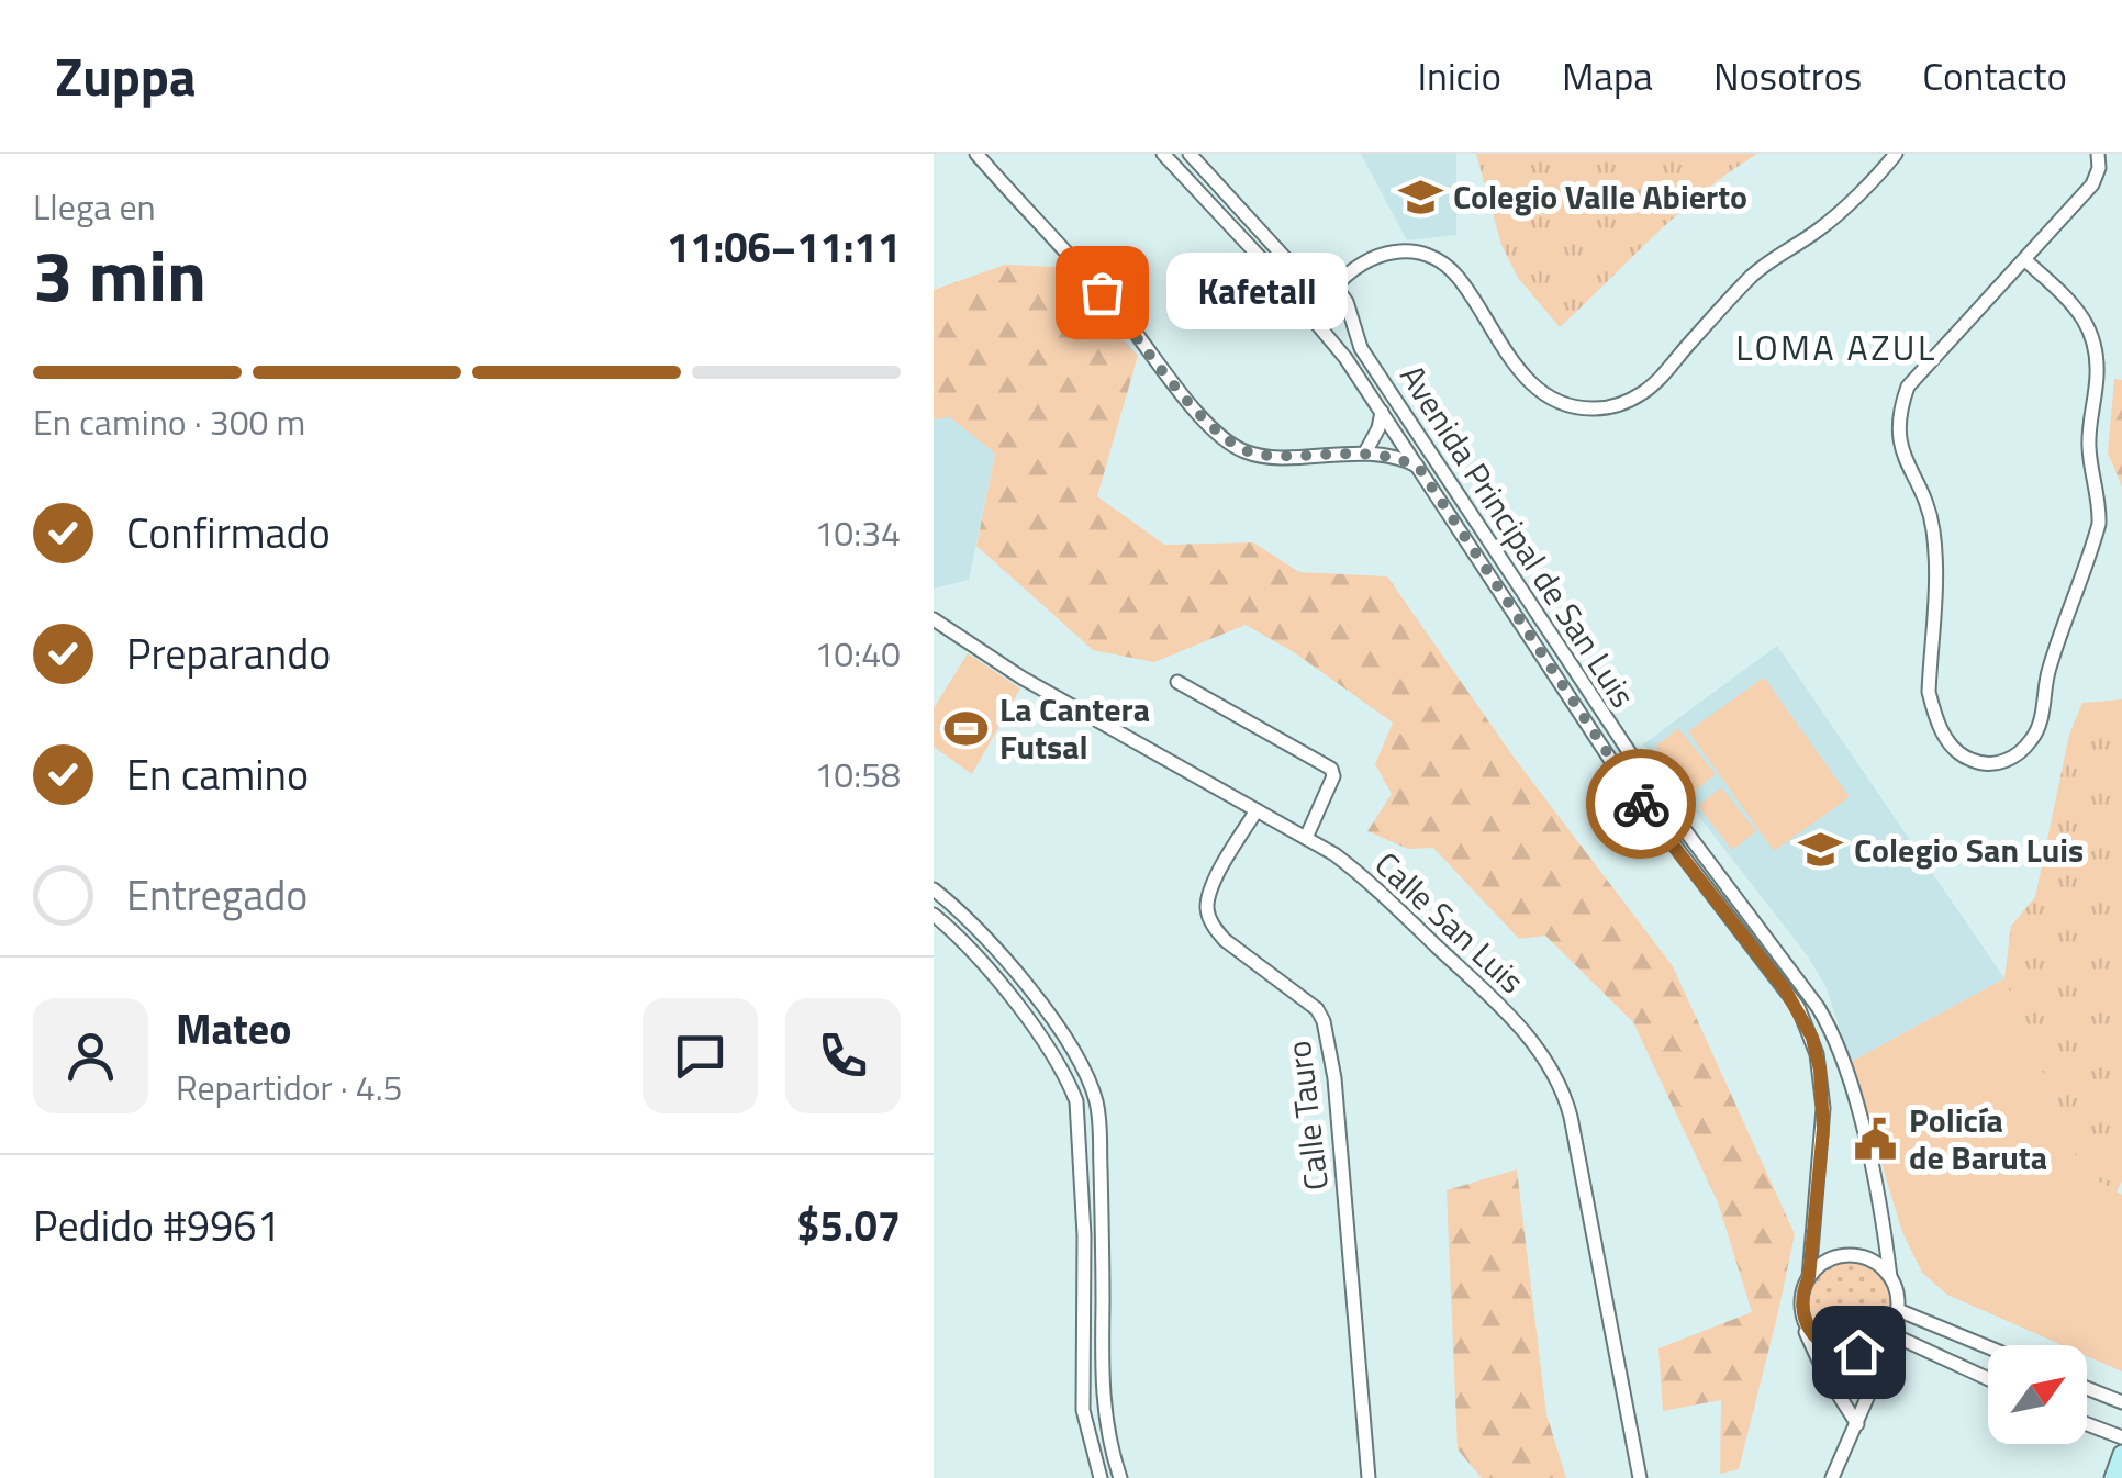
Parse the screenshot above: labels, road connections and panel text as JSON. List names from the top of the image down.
{
  "streets": {
    "street": ["Avenida Principal de San Luis", "Calle San Luis", "Calle Tauro"]
  },
  "crossings": [
    ["Calle San Luis", "Calle Tauro"]
  ],
  "districts": ["LOMA AZUL"],
  "places": {
    "school or university": ["Colegio Valle Abierto", "Colegio San Luis"],
    "other": ["Kafetall"],
    "sports": ["La Cantera Futsal"],
    "public building": ["Policía de Baruta"]
  },
  "north": "top right",
  "page": {
    "header": "Zuppa",
    "nav": [
      "Inicio",
      "Mapa",
      "Nosotros",
      "Contacto"
    ],
    "heading": ["3 min", "Llega en", "11:06–11:11"],
    "panel": [
      "Mateo",
      "Repartidor · 4.5",
      "Pedido #9961",
      "$5.07"
    ],
    "bubble": "Kafetall",
    "bar": "En camino · 300 m",
    "list": [
      ["Confirmado", "10:34"],
      ["Preparando", "10:40"],
      ["En camino", "10:58"],
      "Entregado"
    ]
  }
}
